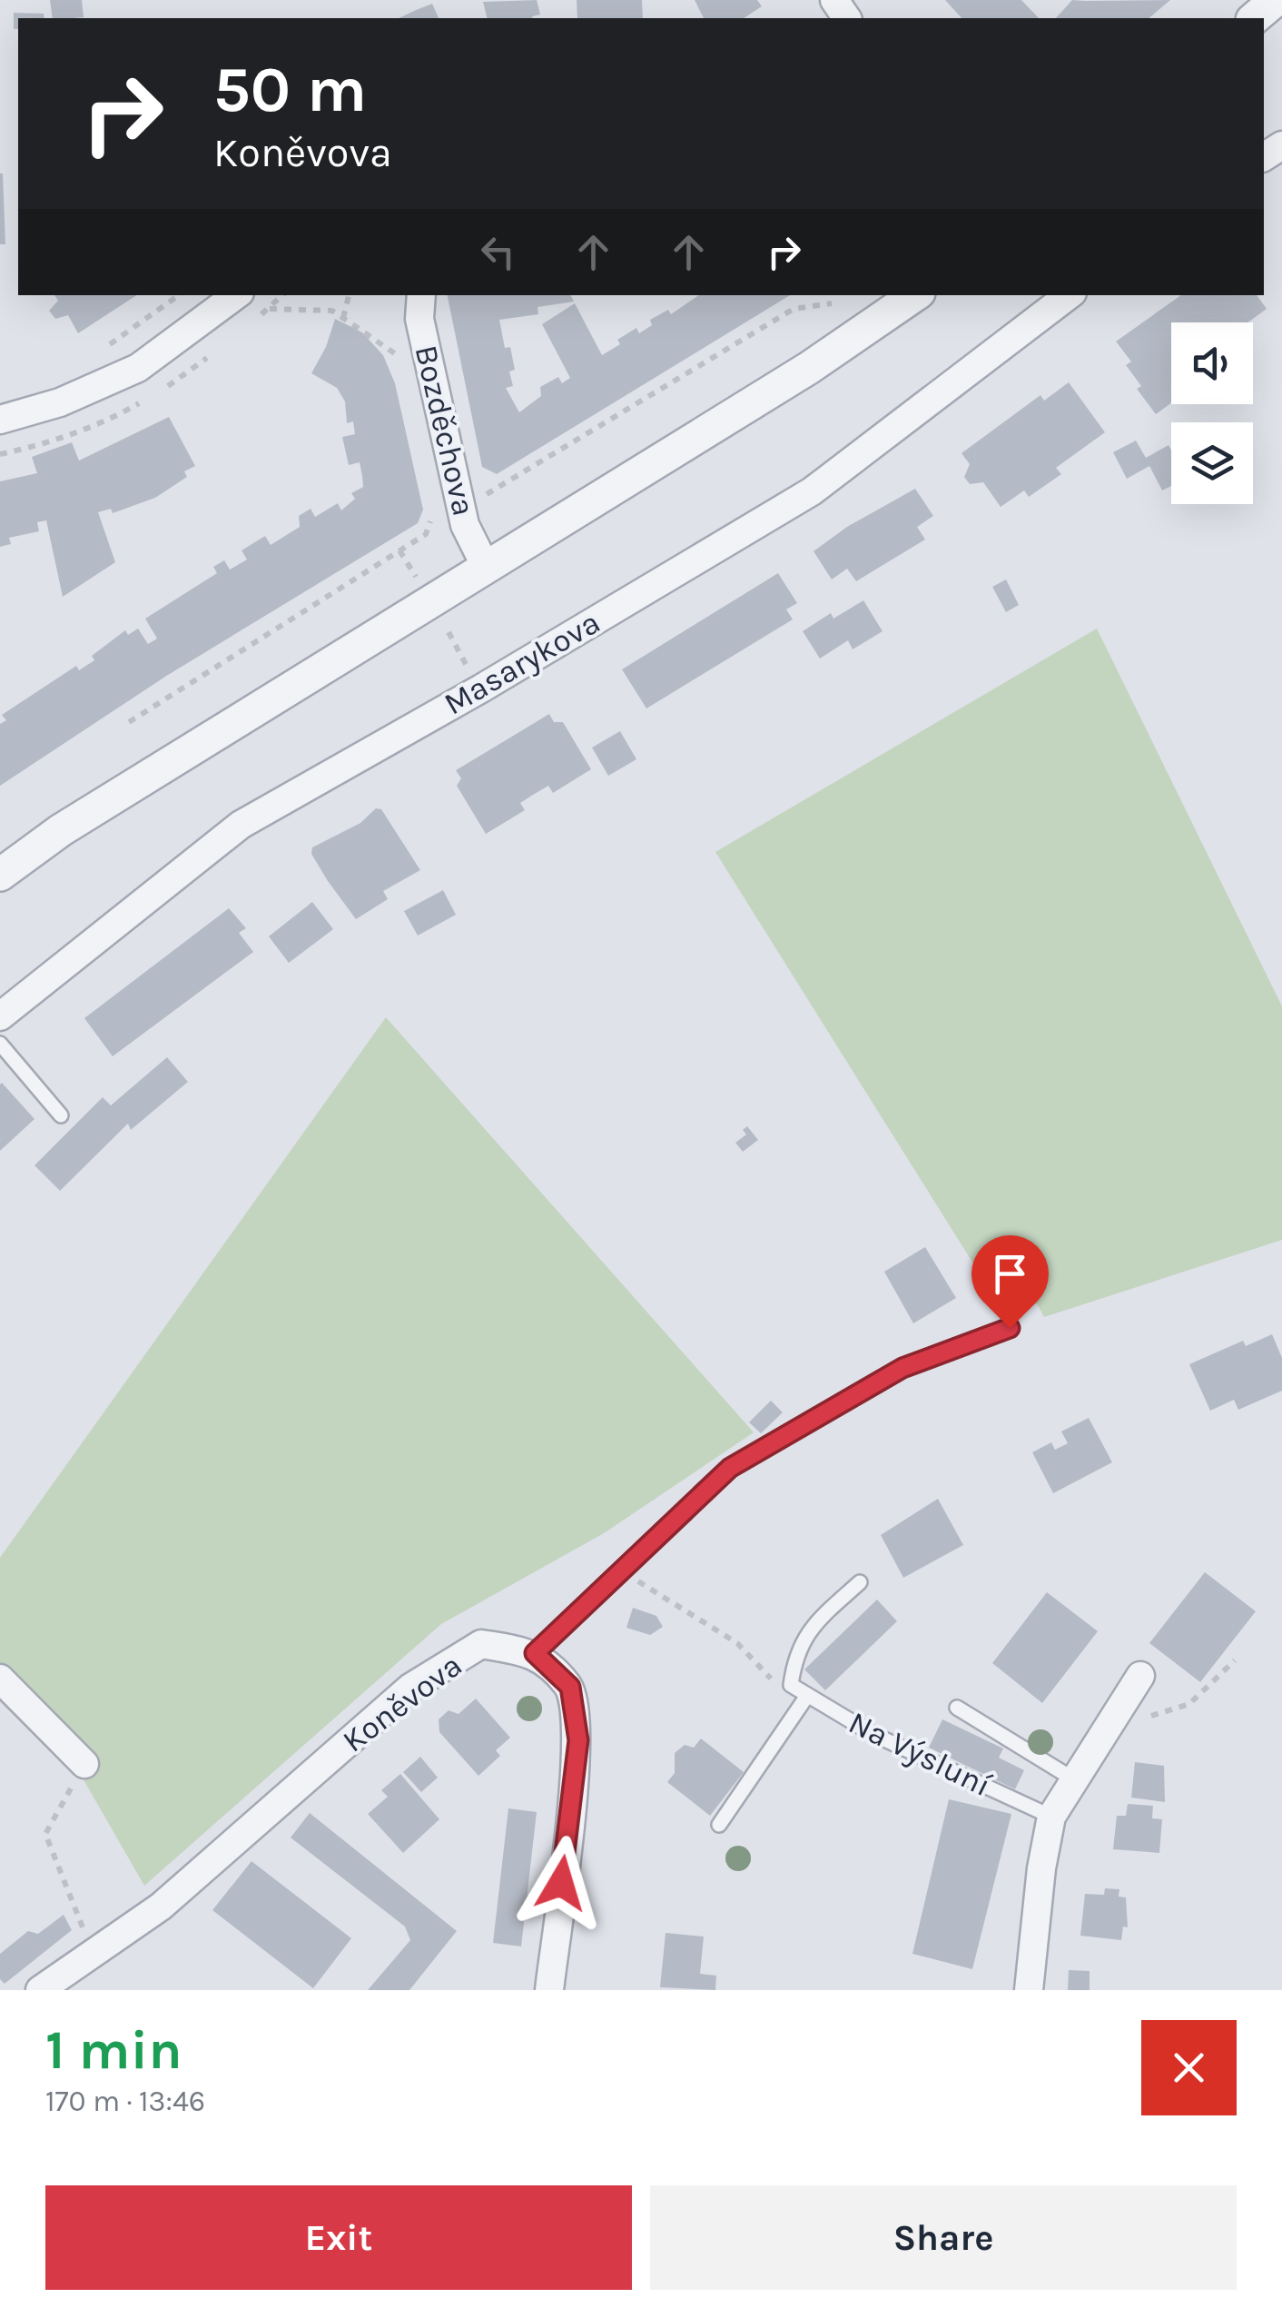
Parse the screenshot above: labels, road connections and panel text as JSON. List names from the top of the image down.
{
  "streets": {
    "street": ["Bozděchova", "Masarykova", "Koněvova"],
    "lane": ["Na Výsluní"]
  },
  "page": {
    "turn": ["50 m", "Koněvova"],
    "heading": ["1 min", "170 m · 13:46"],
    "buttons": ["Exit", "Share"]
  }
}
